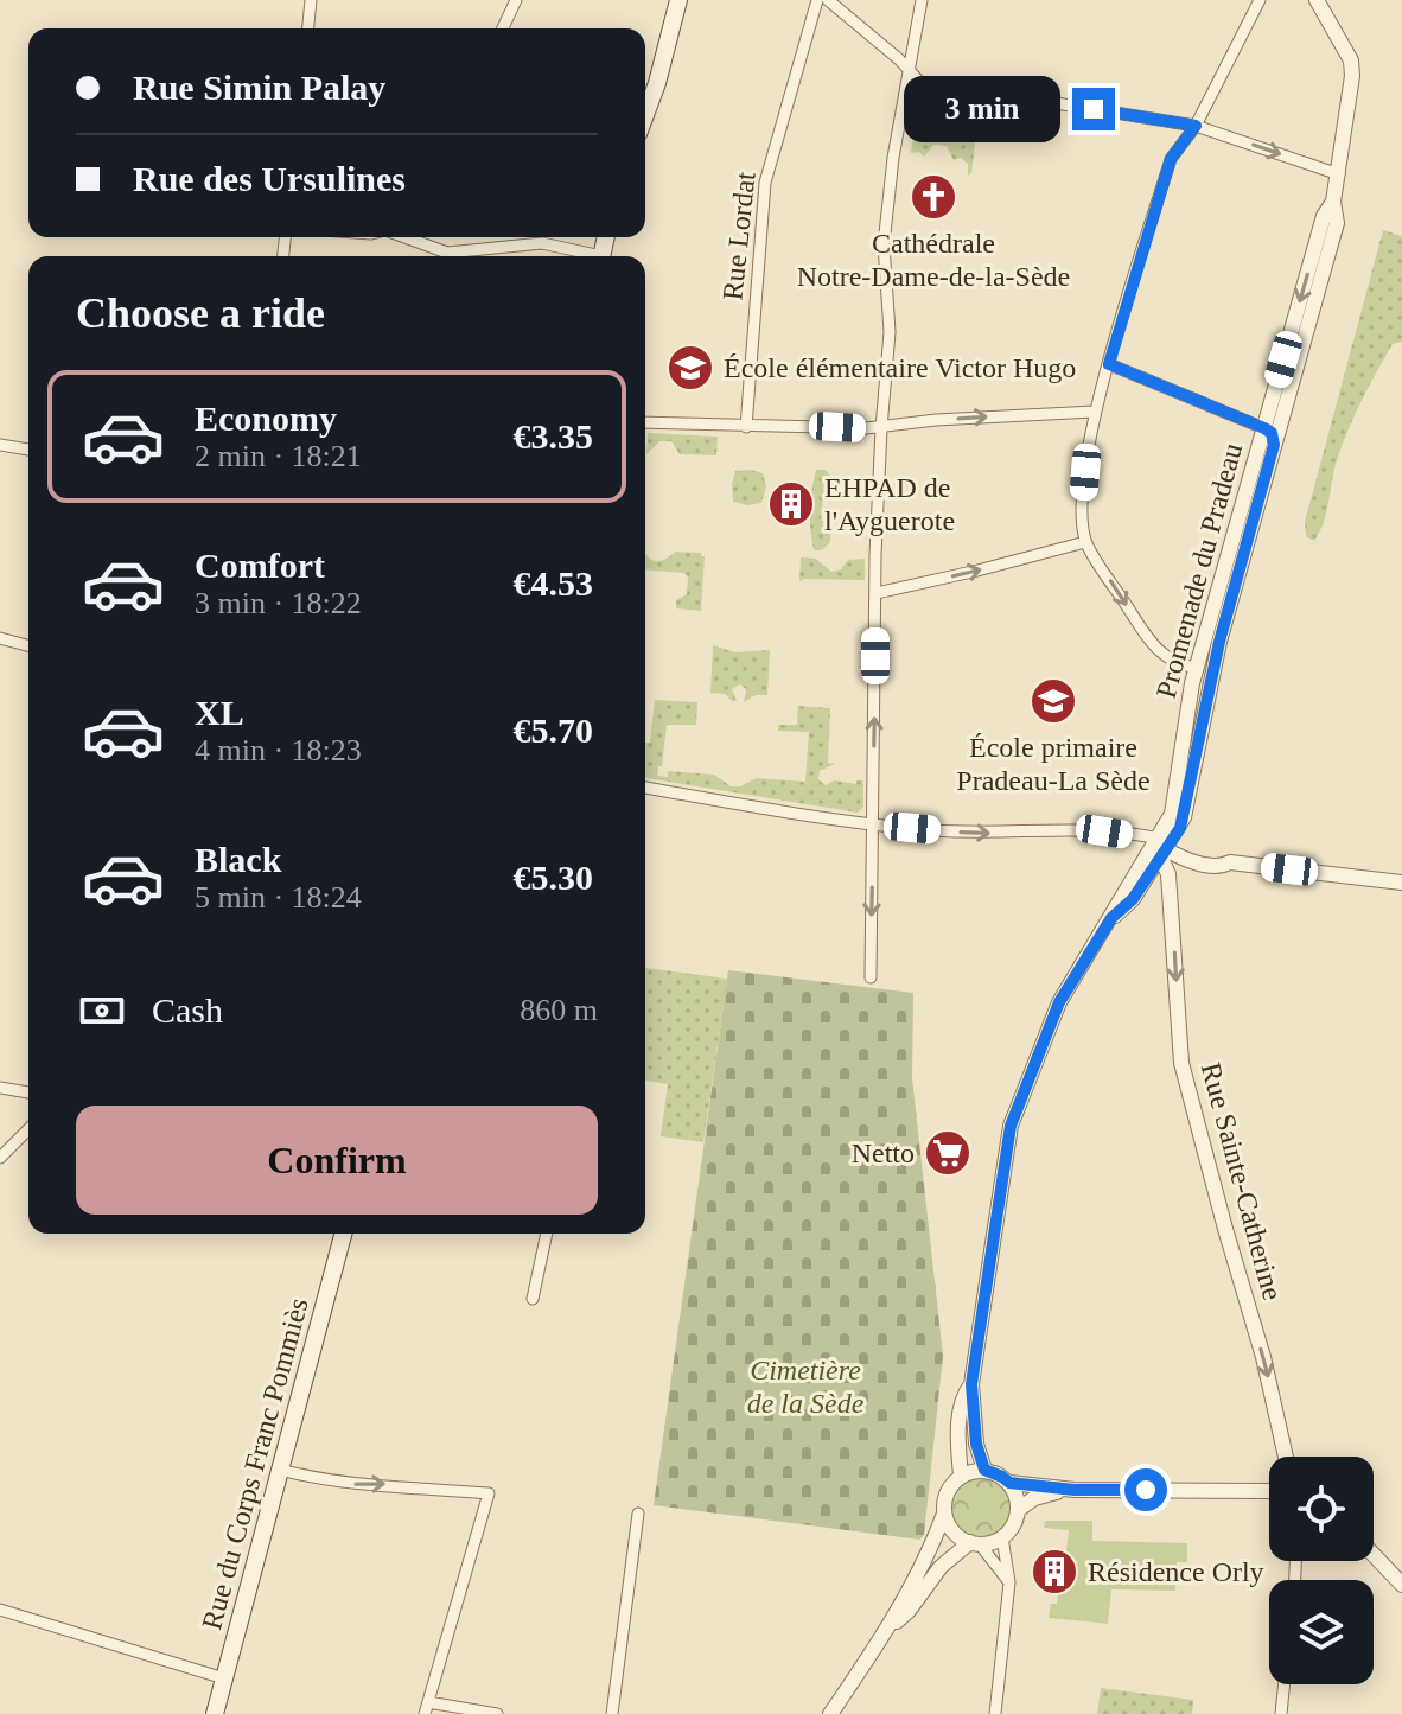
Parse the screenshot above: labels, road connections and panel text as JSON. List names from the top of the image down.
{
  "streets": {
    "main road": ["Rue du Corps Franc Pommiès"],
    "street": ["Rue Lordat", "Promenade du Pradeau", "Rue Sainte-Catherine"]
  },
  "crossings": [
    ["Promenade du Pradeau", "Rue Sainte-Catherine"]
  ],
  "one_way": ["Rue Sainte-Catherine"],
  "parks": ["Cimetière de la Sède"],
  "places": {
    "church": ["Cathédrale Notre-Dame-de-la-Sède"],
    "school or university": ["École élémentaire Victor Hugo", "École primaire Pradeau-La Sède"],
    "building": ["EHPAD de l'Ayguerote", "Résidence Orly"],
    "supermarket": ["Netto"]
  },
  "page": {
    "banner": ["Rue Simin Palay", "Rue des Ursulines"],
    "bubble": "3 min",
    "heading": "Choose a ride",
    "list": [
      {
        "name": "Economy",
        "note": "2 min · 18:21",
        "value": "€3.35"
      },
      {
        "name": "Comfort",
        "note": "3 min · 18:22",
        "value": "€4.53"
      },
      {
        "name": "XL",
        "note": "4 min · 18:23",
        "value": "€5.70"
      },
      {
        "name": "Black",
        "note": "5 min · 18:24",
        "value": "€5.30"
      }
    ],
    "pay": ["Cash", "860 m"],
    "buttons": "Confirm"
  }
}
